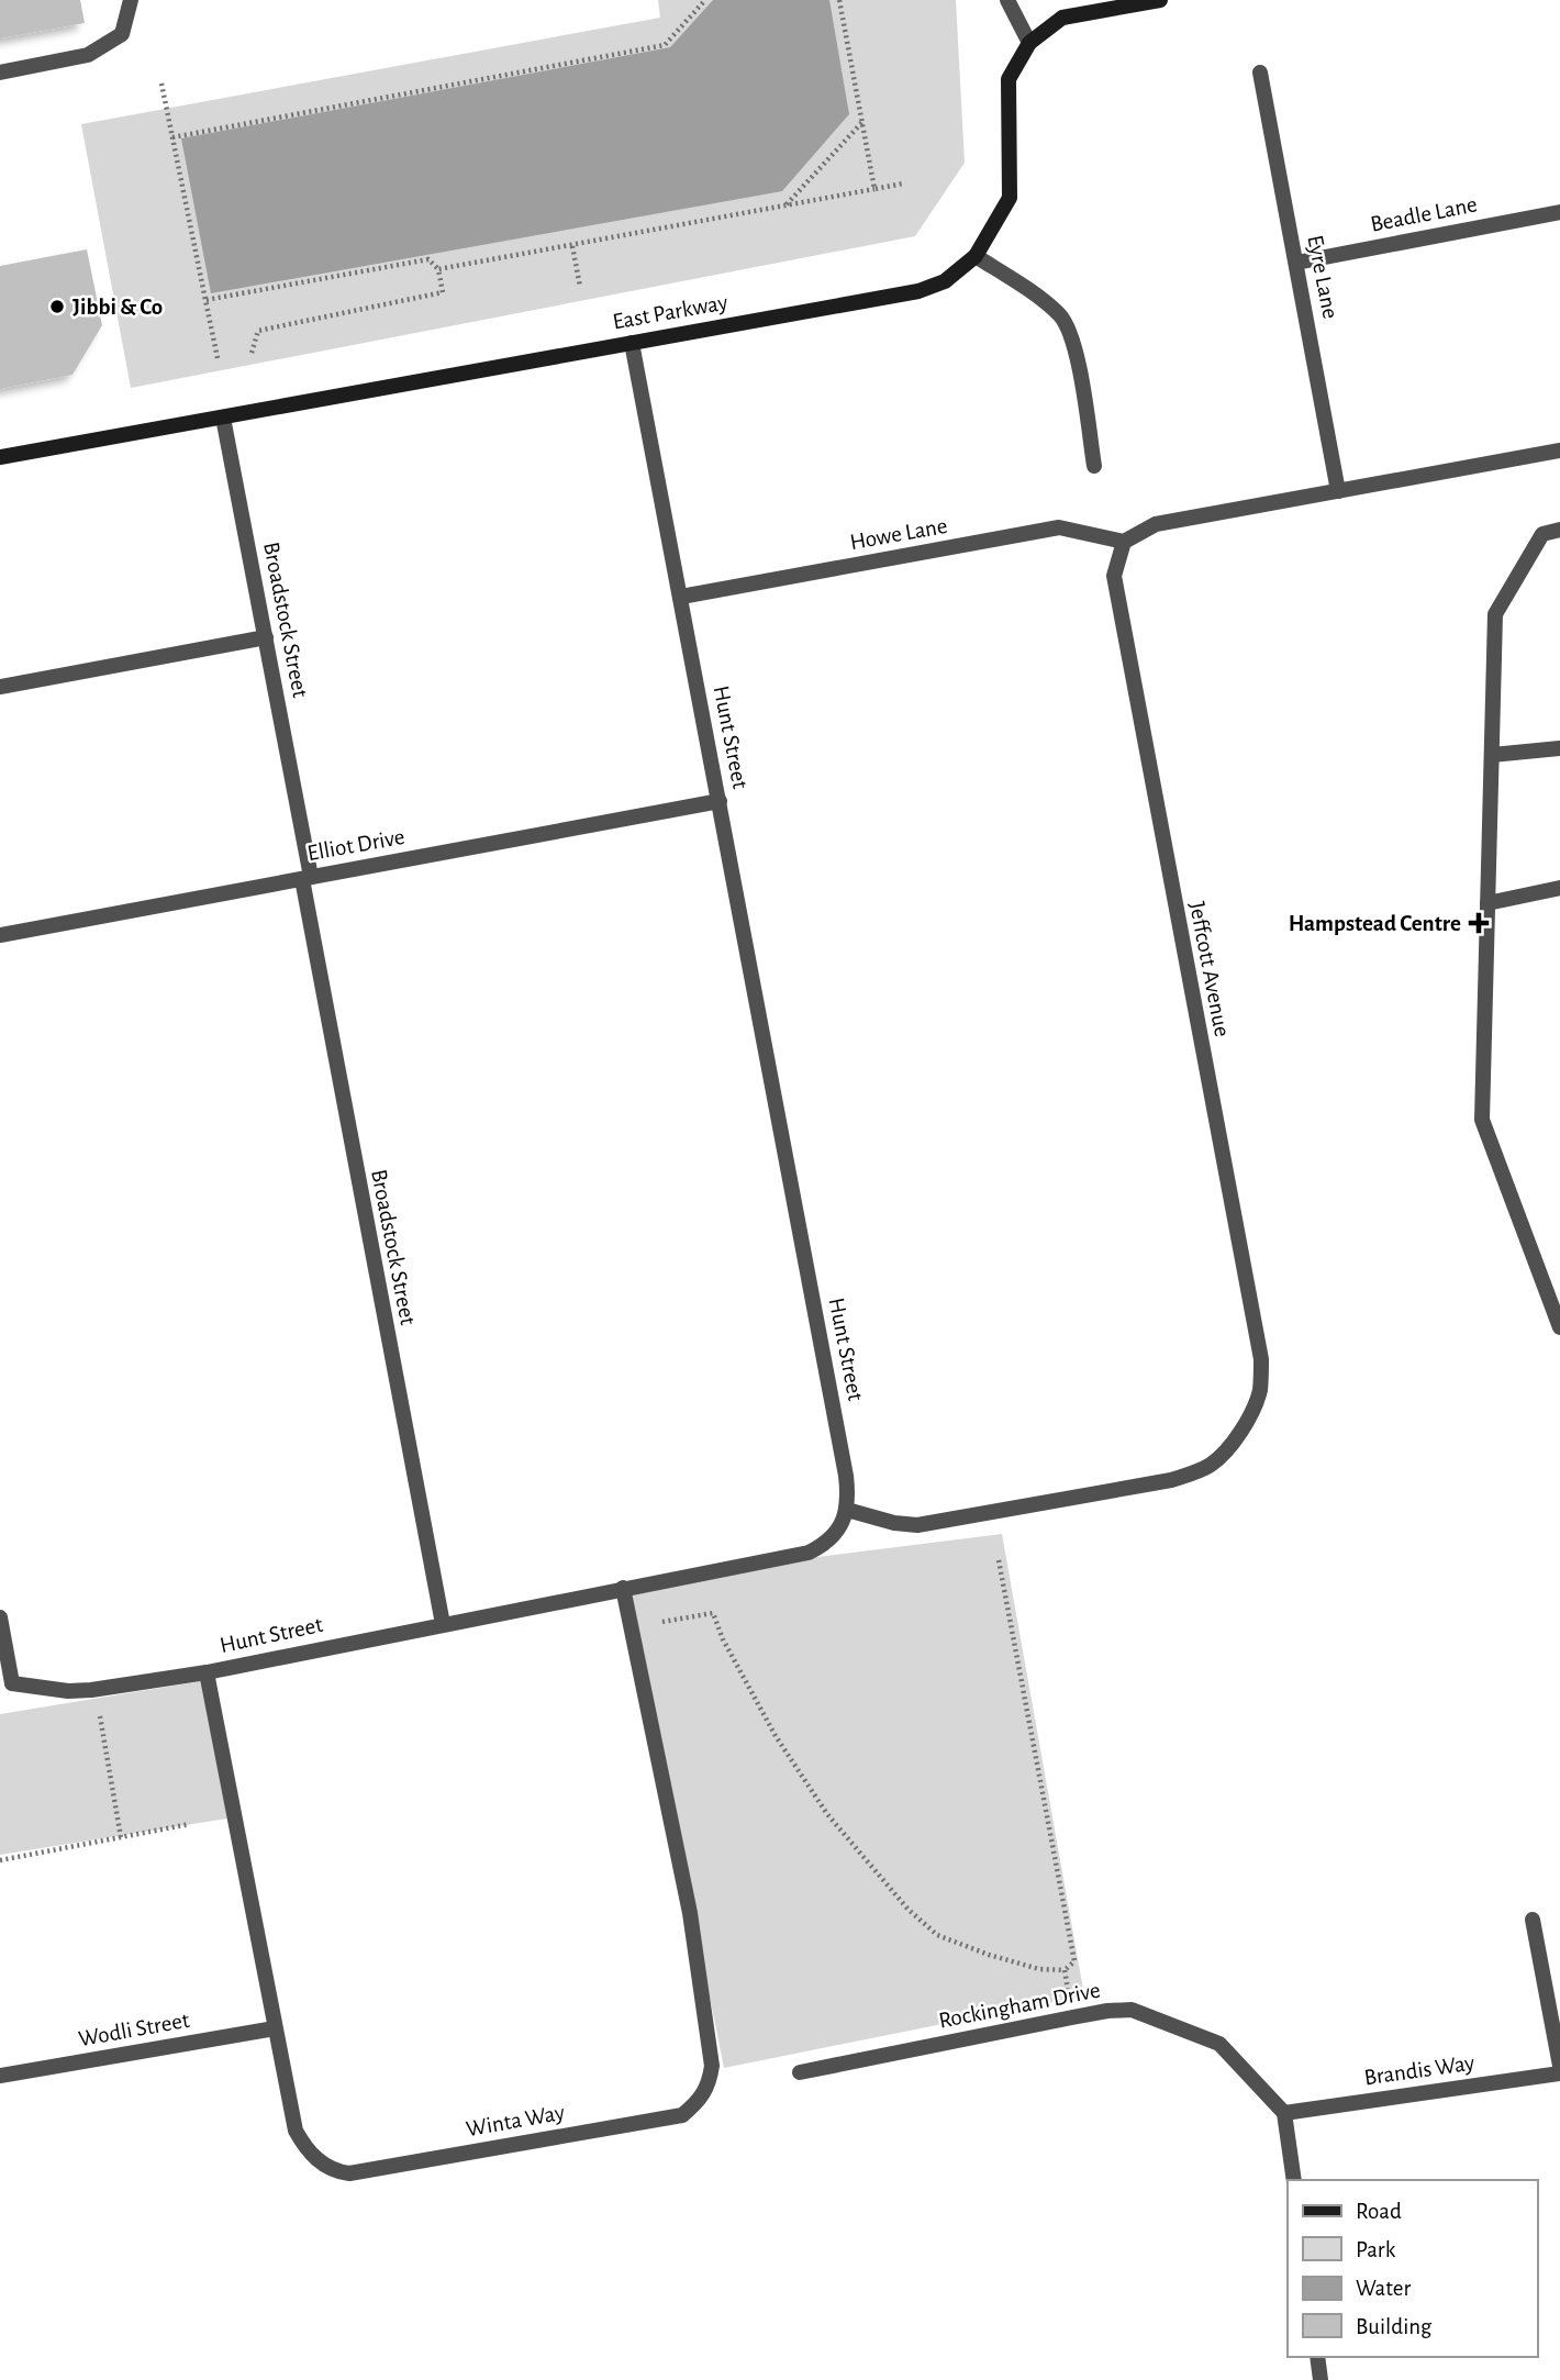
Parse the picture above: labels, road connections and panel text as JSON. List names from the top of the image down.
{
  "streets": {
    "street": [
      "Beadle Lane",
      "Eyre Lane",
      "East Parkway",
      "Howe Lane",
      "Broadstock Street",
      "Hunt Street",
      "Elliot Drive",
      "Jeffcott Avenue",
      "Rockingham Drive",
      "Wodli Street",
      "Brandis Way",
      "Winta Way"
    ]
  },
  "crossings": [
    ["Beadle Lane", "Eyre Lane"],
    ["East Parkway", "Broadstock Street"],
    ["East Parkway", "Hunt Street"],
    ["Howe Lane", "Hunt Street"],
    ["Howe Lane", "Jeffcott Avenue"],
    ["Broadstock Street", "Hunt Street"],
    ["Broadstock Street", "Elliot Drive"],
    ["Hunt Street", "Elliot Drive"],
    ["Hunt Street", "Jeffcott Avenue"],
    ["Hunt Street", "Winta Way"],
    ["Rockingham Drive", "Brandis Way"],
    ["Wodli Street", "Winta Way"]
  ],
  "places": {
    "other": ["Jibbi & Co"],
    "health": ["Hampstead Centre"]
  },
  "legend": [
    "Road",
    "Park",
    "Water",
    "Building"
  ]
}
